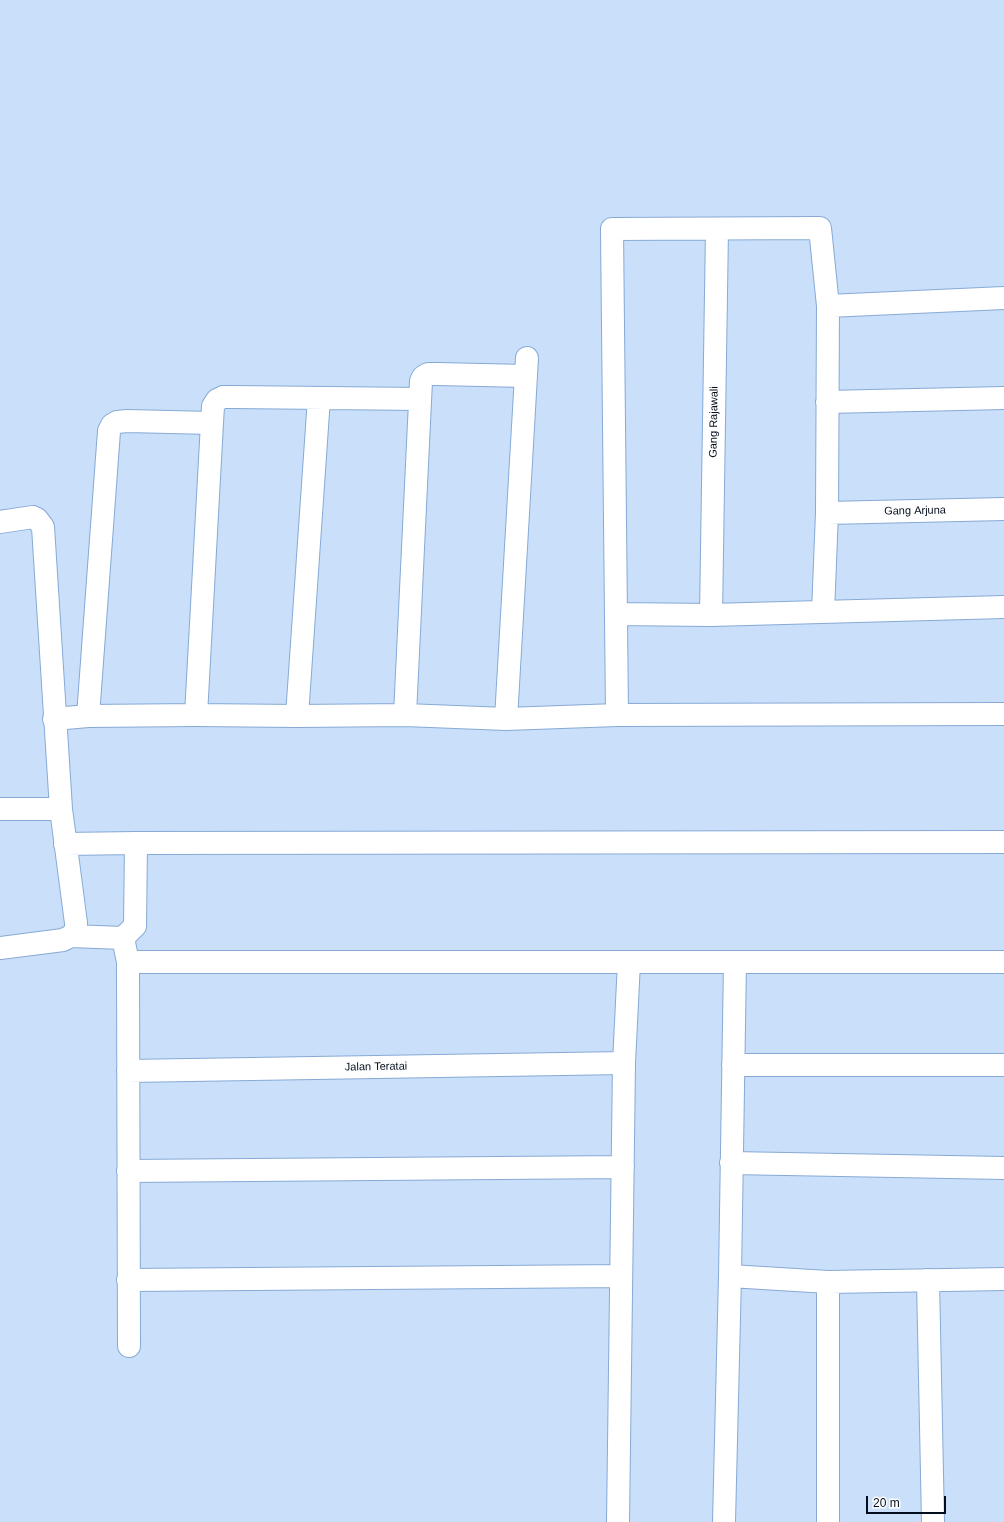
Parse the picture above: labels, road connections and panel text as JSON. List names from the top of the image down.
{
  "streets": {
    "street": ["Gang Rajawali", "Gang Arjuna", "Jalan Teratai"]
  },
  "scale_bar": "20 m"
}
